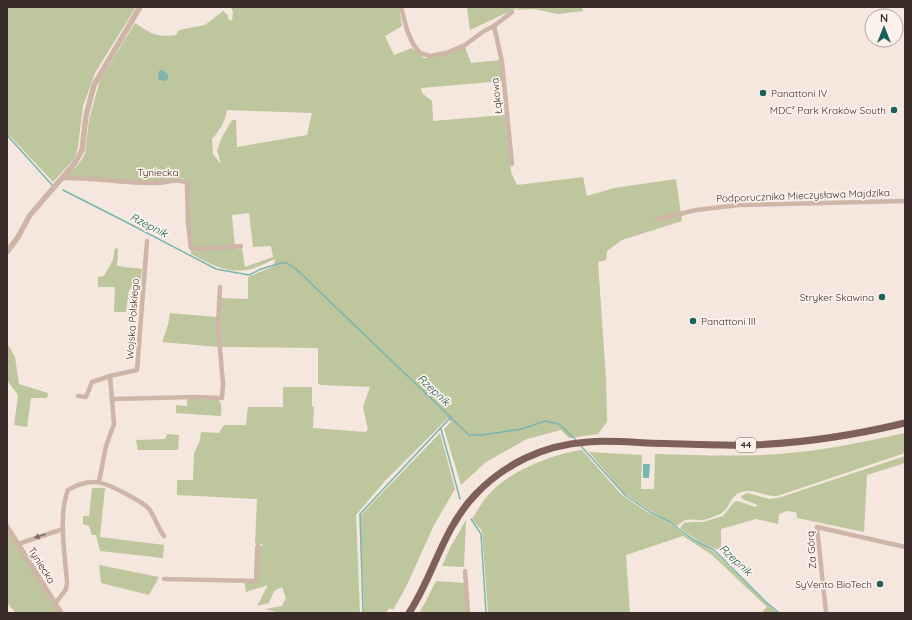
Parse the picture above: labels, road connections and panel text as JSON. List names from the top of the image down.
{
  "streets": {
    "main road": ["44"],
    "street": [
      "Łąkowa",
      "Tyniecka",
      "Podporucznika Mieczysława Majdzika",
      "Wojska Polskiego",
      "Za Górą"
    ]
  },
  "water": ["Rzepnik"],
  "places": [
    "Panattoni IV",
    "MDC² Park Kraków South",
    "Stryker Skawina",
    "Panattoni III",
    "SyVento BioTech"
  ],
  "north": "top"
}
